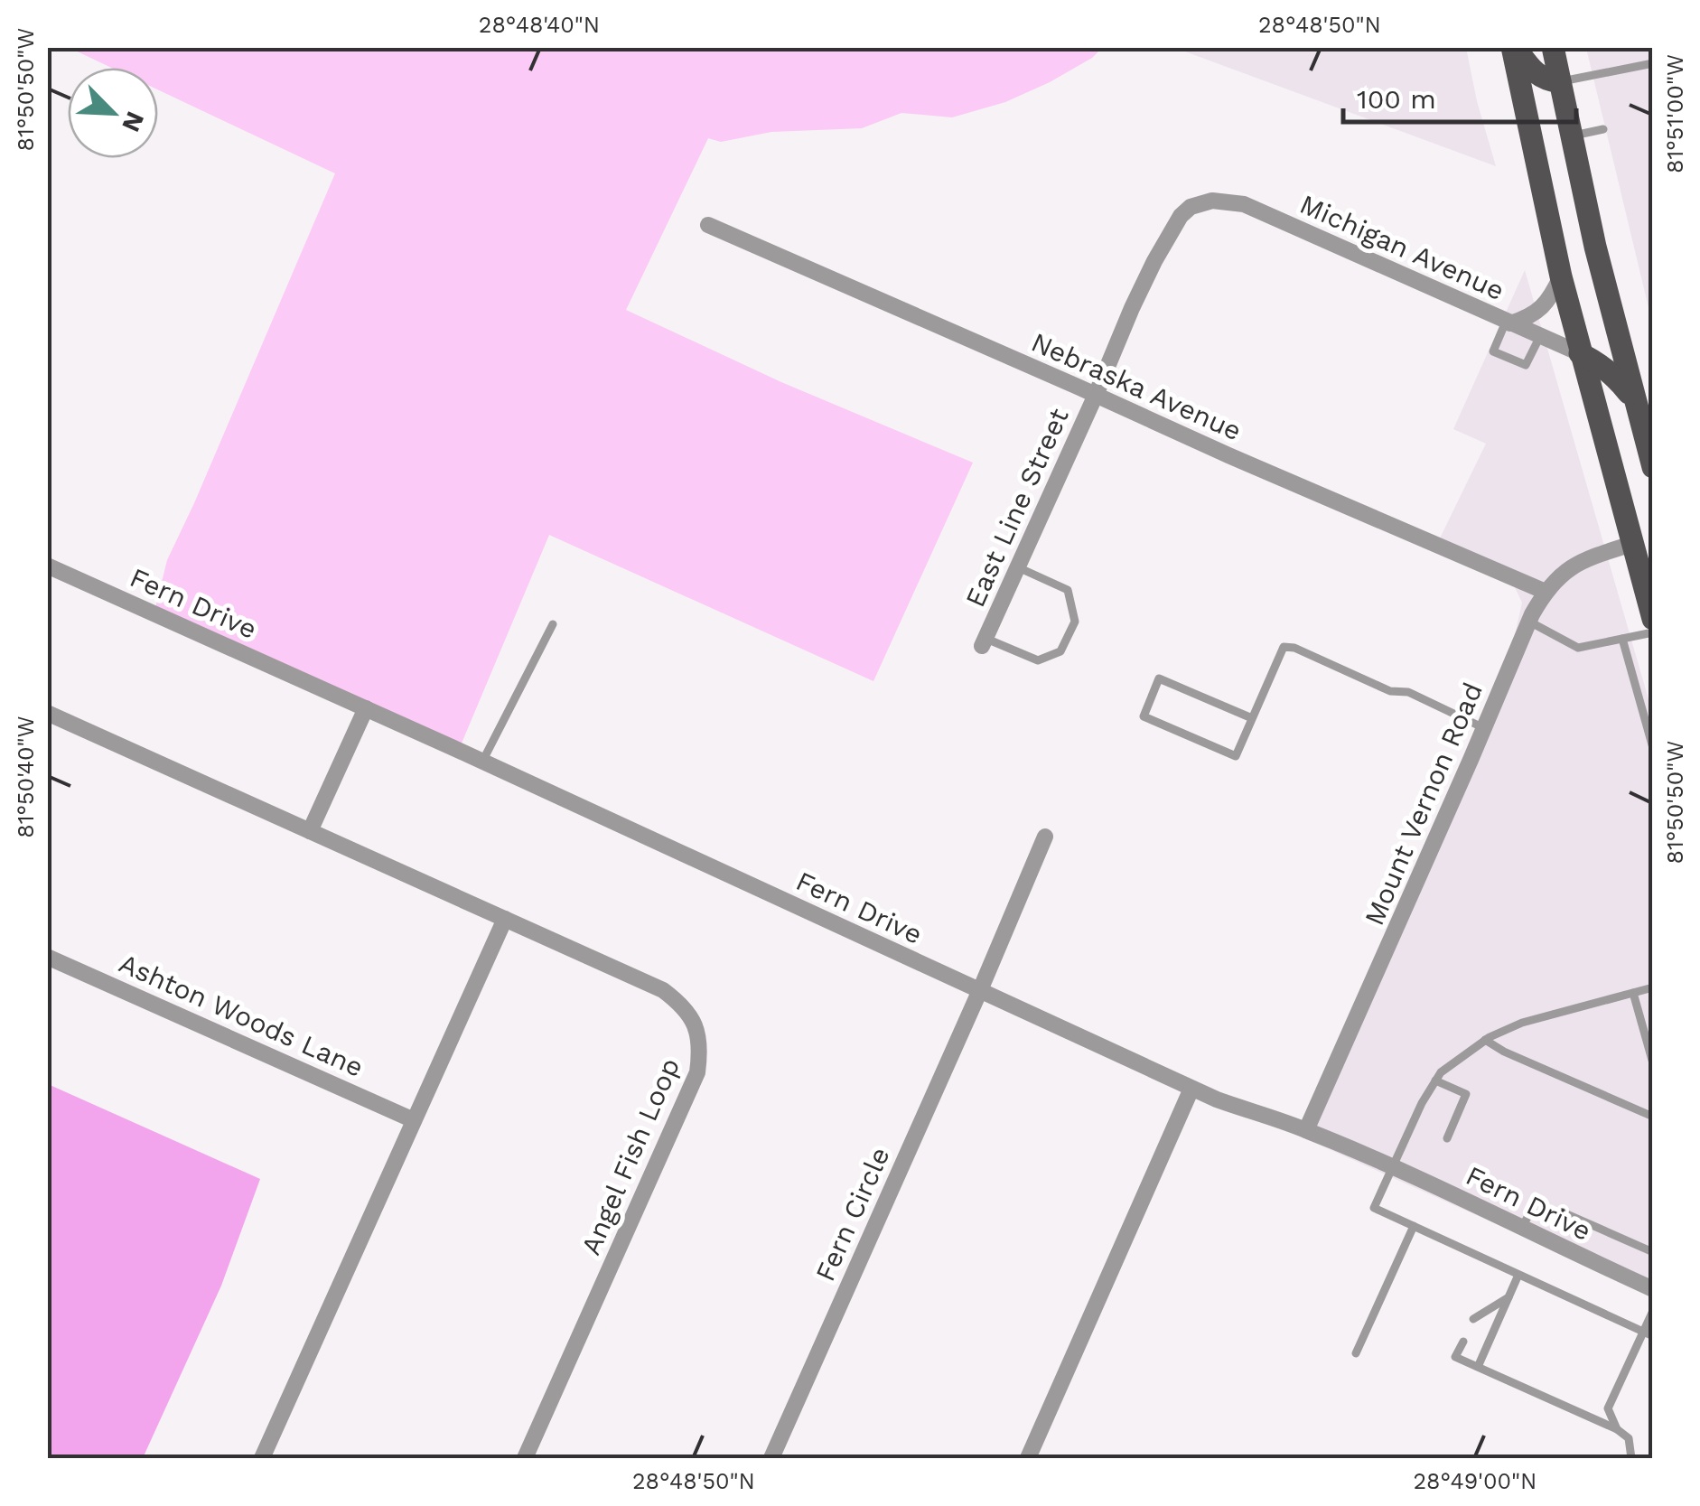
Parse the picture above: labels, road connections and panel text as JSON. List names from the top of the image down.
{
  "streets": {
    "street": [
      "Michigan Avenue",
      "Nebraska Avenue",
      "East Line Street",
      "Fern Drive",
      "Mount Vernon Road",
      "Ashton Woods Lane",
      "Angel Fish Loop",
      "Fern Circle"
    ]
  },
  "crossings": [
    ["Michigan Avenue", "East Line Street"],
    ["Nebraska Avenue", "East Line Street"],
    ["Nebraska Avenue", "Mount Vernon Road"],
    ["Fern Drive", "Mount Vernon Road"],
    ["Fern Drive", "Fern Circle"]
  ],
  "scale_bar": "100 m",
  "north": "bottom right",
  "coordinates": [
    "28°48'40\"N",
    "28°48'50\"N",
    "81°50'50\"W",
    "81°51'00\"W",
    "81°50'40\"W",
    "28°49'00\"N"
  ]
}
